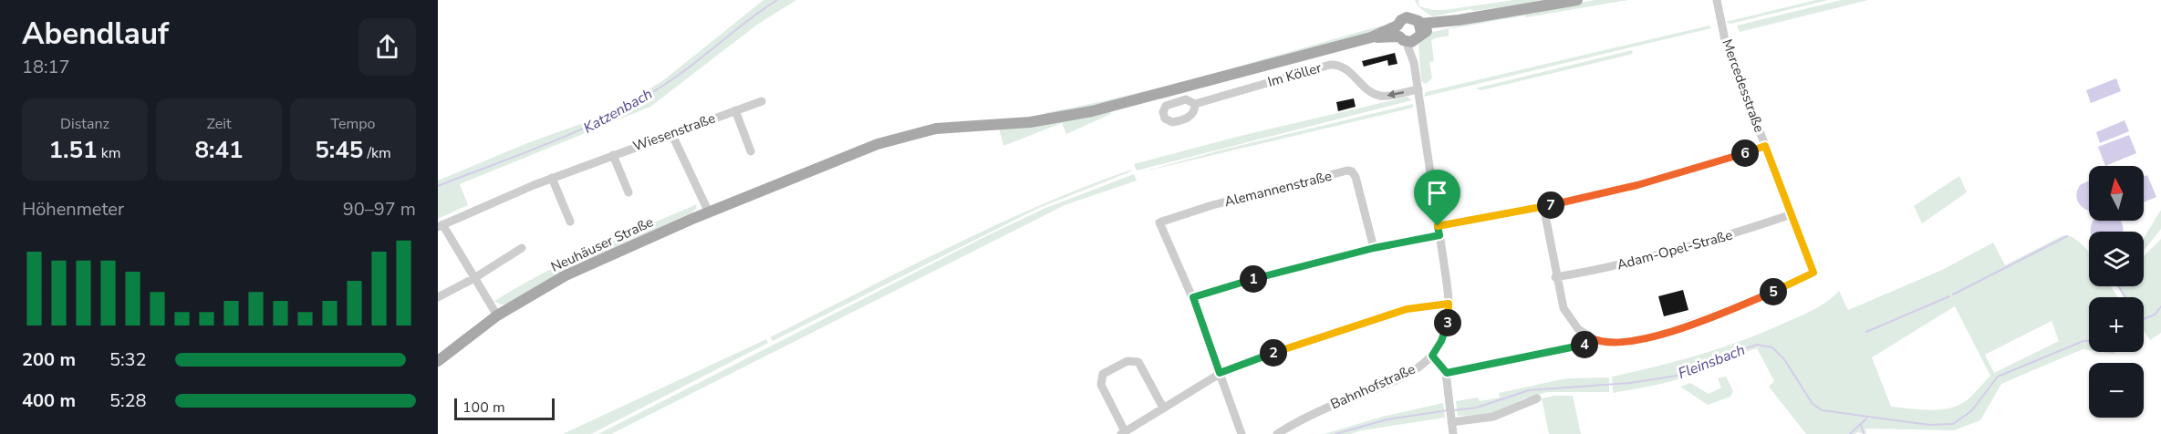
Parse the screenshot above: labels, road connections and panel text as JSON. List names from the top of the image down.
{
  "streets": {
    "main road": ["Neuhäuser Straße"],
    "street": [
      "Im Köller",
      "Mercedesstraße",
      "Wiesenstraße",
      "Alemannenstraße",
      "Adam-Opel-Straße",
      "Bahnhofstraße"
    ]
  },
  "crossings": [
    ["Im Köller", "Bahnhofstraße"],
    ["Mercedesstraße", "Adam-Opel-Straße"],
    ["Neuhäuser Straße", "Bahnhofstraße"]
  ],
  "one_way": ["Im Köller"],
  "water": ["Katzenbach", "Fleinsbach"],
  "scale_bar": "100 m",
  "north": "top",
  "page": {
    "heading": ["Abendlauf", "18:17"],
    "stats": [
      ["Distanz", "1.51 km"],
      ["Zeit", "8:41"],
      ["Tempo", "5:45 /km"]
    ],
    "pins": [
      "6",
      "7",
      "1",
      "5",
      "3",
      "4",
      "2"
    ],
    "map_buttons": ["+", "−"],
    "chart": ["Höhenmeter", "90–97 m"],
    "list": [
      {
        "name": "200 m",
        "note": "5:32"
      },
      {
        "name": "400 m",
        "note": "5:28"
      }
    ],
    "scale": "100 m"
  }
}
